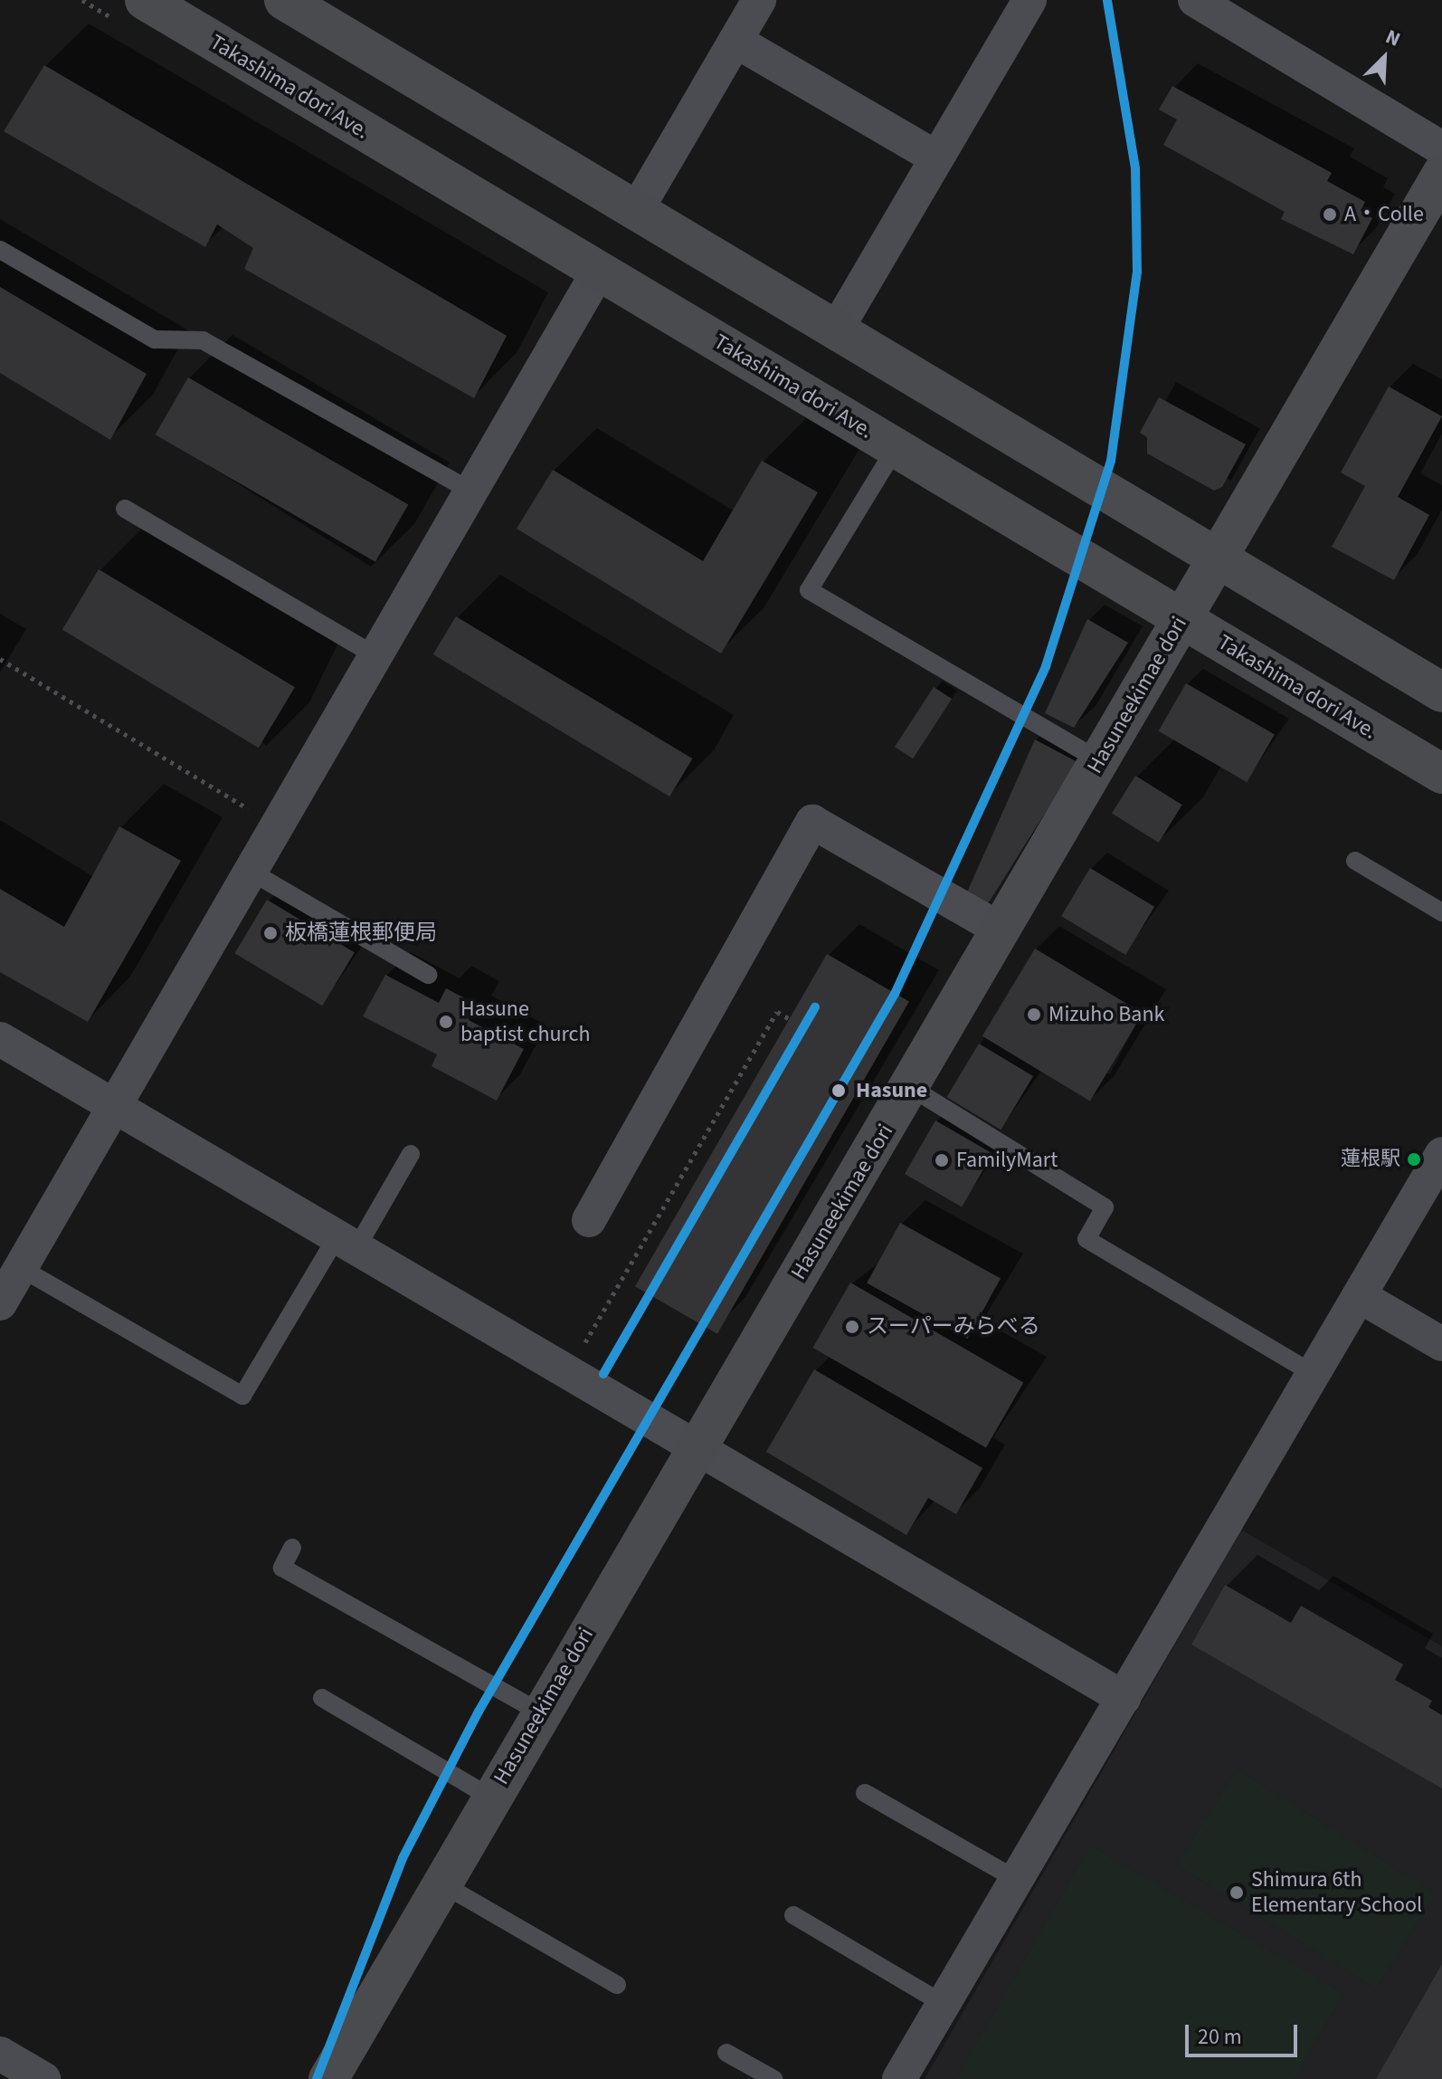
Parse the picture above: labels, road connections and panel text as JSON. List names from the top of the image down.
{
  "streets": {
    "main road": ["Takashima dori Ave.", "Hasuneekimae dori"]
  },
  "crossings": [
    ["Takashima dori Ave.", "Hasuneekimae dori"]
  ],
  "places": [
    "A・Colle",
    "板橋蓮根郵便局",
    "Mizuho Bank",
    "Hasune baptist church",
    "Hasune",
    "蓮根駅",
    "FamilyMart",
    "スーパーみらべる",
    "Shimura 6th Elementary School"
  ],
  "scale_bar": "20 m",
  "north": "top right"
}
